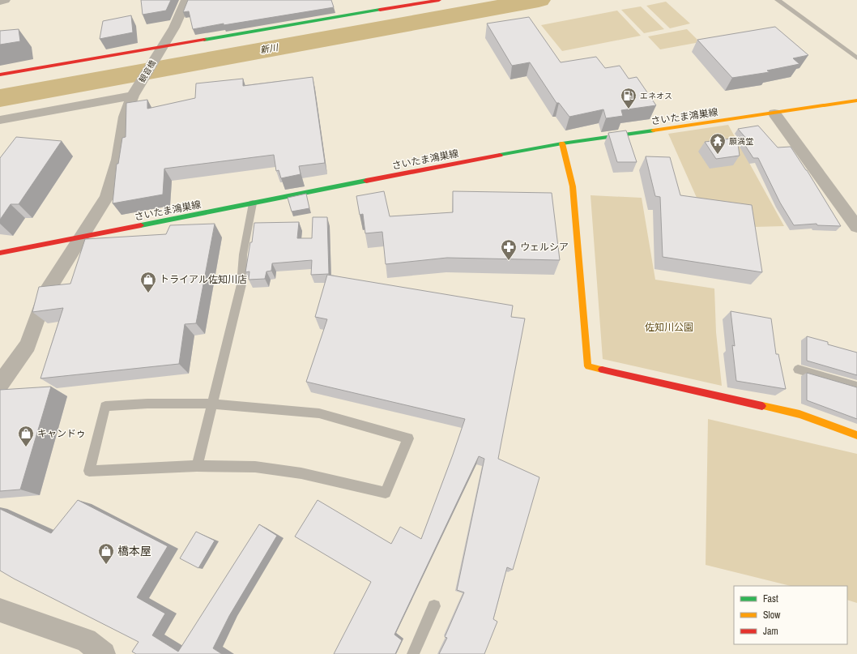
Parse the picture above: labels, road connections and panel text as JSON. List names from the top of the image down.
{
  "streets": {
    "street": ["観音橋", "さいたま鴻巣線"]
  },
  "crossings": [
    ["観音橋", "さいたま鴻巣線"]
  ],
  "water": ["新川"],
  "parks": ["佐知川公園"],
  "places": {
    "fuel station": ["エネオス"],
    "temple": ["願満堂"],
    "pharmacy": ["ウェルシア"],
    "shop": ["トライアル佐知川店", "キャンドゥ", "橋本屋"]
  },
  "legend": ["Fast", "Slow", "Jam"]
}
